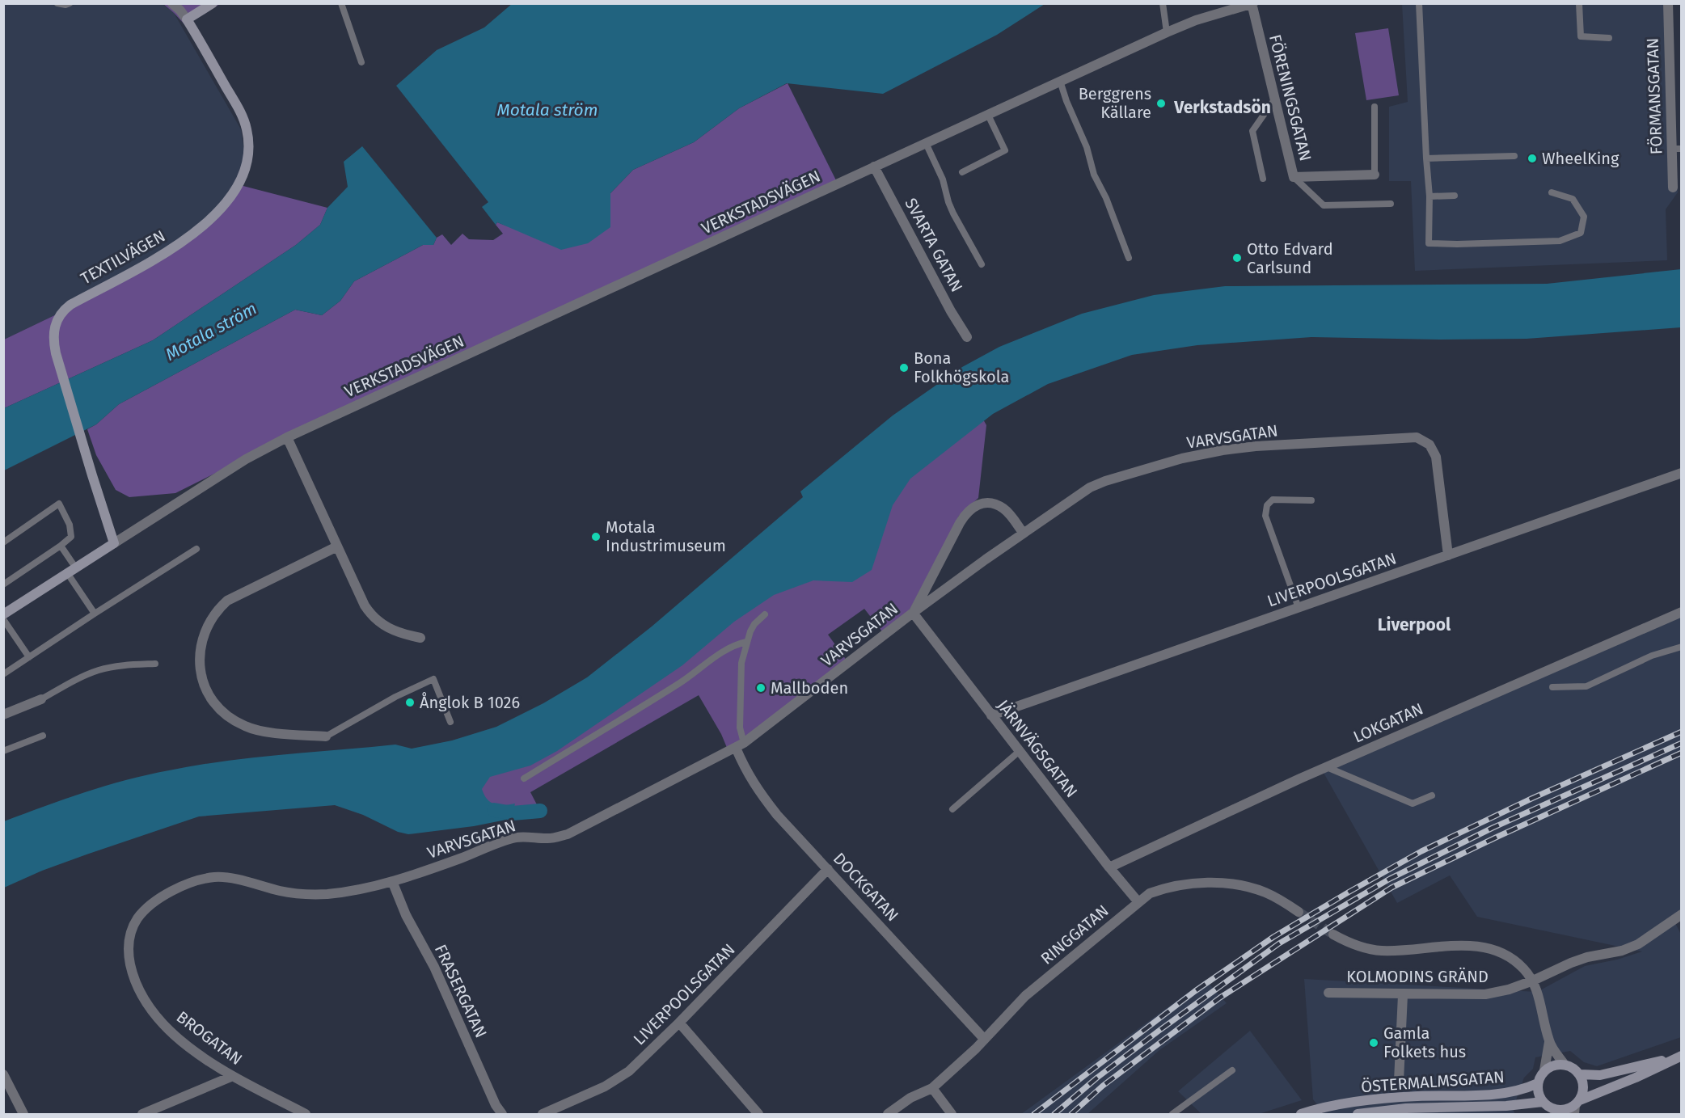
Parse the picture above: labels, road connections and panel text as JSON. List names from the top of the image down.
{
  "streets": {
    "street": [
      "FÖRMANSGATAN",
      "FÖRENINGSGATAN",
      "VERKSTADSVÄGEN",
      "SVARTA GATAN",
      "TEXTILVÄGEN",
      "VARVSGATAN",
      "LIVERPOOLSGATAN",
      "LOKGATAN",
      "JÄRNVÄGSGATAN",
      "DOCKGATAN",
      "RINGGATAN",
      "KOLMODINS GRÄND",
      "FRASERGATAN",
      "BROGATAN",
      "ÖSTERMALMSGATAN"
    ]
  },
  "crossings": [
    ["FÖRENINGSGATAN", "VERKSTADSVÄGEN"],
    ["VERKSTADSVÄGEN", "SVARTA GATAN"],
    ["VERKSTADSVÄGEN", "TEXTILVÄGEN"],
    ["VARVSGATAN", "LIVERPOOLSGATAN"],
    ["VARVSGATAN", "JÄRNVÄGSGATAN"],
    ["VARVSGATAN", "DOCKGATAN"],
    ["VARVSGATAN", "FRASERGATAN"],
    ["VARVSGATAN", "BROGATAN"],
    ["LIVERPOOLSGATAN", "JÄRNVÄGSGATAN"],
    ["LIVERPOOLSGATAN", "DOCKGATAN"],
    ["LOKGATAN", "JÄRNVÄGSGATAN"],
    ["JÄRNVÄGSGATAN", "RINGGATAN"],
    ["DOCKGATAN", "RINGGATAN"]
  ],
  "districts": ["Verkstadsön", "Liverpool"],
  "water": ["Motala ström"],
  "places": [
    "Berggrens Källare",
    "WheelKing",
    "Otto Edvard Carlsund",
    "Bona Folkhögskola",
    "Motala Industrimuseum",
    "Mallboden",
    "Ånglok B 1026",
    "Gamla Folkets hus"
  ]
}
